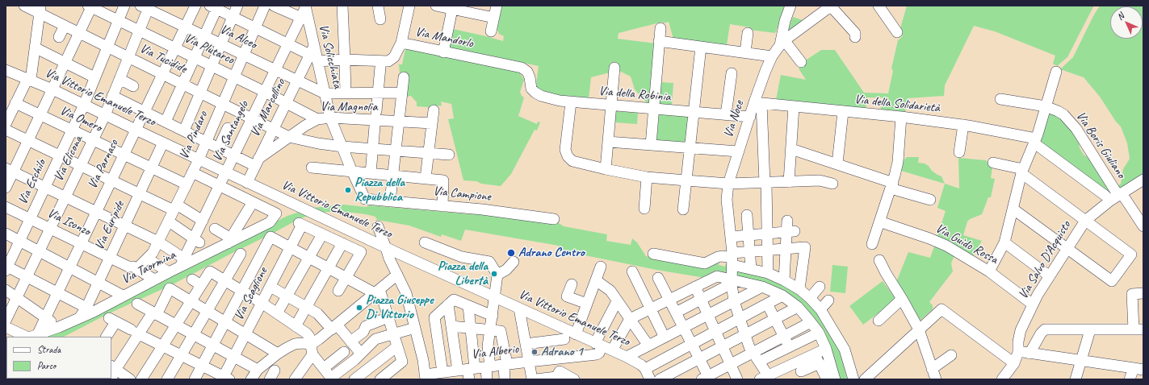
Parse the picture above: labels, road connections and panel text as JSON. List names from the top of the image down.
{
  "streets": {
    "street": [
      "Via Alceo",
      "Via Mandorlo",
      "Via Plutarco",
      "Via Solicchiata",
      "Via Tucidide",
      "Via della Robinia",
      "Via Vittorio Emanuele Terzo",
      "Via della Solidarietà",
      "Via Magnolia",
      "Via Marcellino",
      "Via Omero",
      "Via Noce",
      "Via Santangelo",
      "Via Pindaro",
      "Via Boris Giuliano",
      "Via Elicona",
      "Via Parnaso",
      "Via Eschilo",
      "Via Campione",
      "Via Isonzo",
      "Via Euripide",
      "Via Guido Rossa",
      "Via Salvo D'Acquisto",
      "Via Taormina",
      "Via Scaglione",
      "Via Alberio"
    ]
  },
  "crossings": [
    ["Via Alceo", "Via Solicchiata"],
    ["Via Alceo", "Via Marcellino"],
    ["Via Alceo", "Via Santangelo"],
    ["Via Alceo", "Via Pindaro"],
    ["Via Alceo", "Via Elicona"],
    ["Via Alceo", "Via Parnaso"],
    ["Via Mandorlo", "Via Solicchiata"],
    ["Via Mandorlo", "Via della Robinia"],
    ["Via Mandorlo", "Via Marcellino"],
    ["Via Plutarco", "Via Magnolia"],
    ["Via Plutarco", "Via Marcellino"],
    ["Via Plutarco", "Via Santangelo"],
    ["Via Plutarco", "Via Pindaro"],
    ["Via Plutarco", "Via Elicona"],
    ["Via Plutarco", "Via Parnaso"],
    ["Via Plutarco", "Via Eschilo"],
    ["Via Solicchiata", "Via Tucidide"],
    ["Via Solicchiata", "Via Magnolia"],
    ["Via Solicchiata", "Via Marcellino"],
    ["Via Solicchiata", "Via Santangelo"],
    ["Via Solicchiata", "Via Campione"],
    ["Via Tucidide", "Via Magnolia"],
    ["Via Tucidide", "Via Marcellino"],
    ["Via Tucidide", "Via Santangelo"],
    ["Via Tucidide", "Via Pindaro"],
    ["Via Tucidide", "Via Elicona"],
    ["Via Tucidide", "Via Parnaso"],
    ["Via Tucidide", "Via Eschilo"],
    ["Via della Robinia", "Via Noce"],
    ["Via Vittorio Emanuele Terzo", "Via Marcellino"],
    ["Via Vittorio Emanuele Terzo", "Via Santangelo"],
    ["Via Vittorio Emanuele Terzo", "Via Pindaro"],
    ["Via Vittorio Emanuele Terzo", "Via Elicona"],
    ["Via Vittorio Emanuele Terzo", "Via Parnaso"],
    ["Via Vittorio Emanuele Terzo", "Via Eschilo"],
    ["Via Vittorio Emanuele Terzo", "Via Euripide"],
    ["Via Vittorio Emanuele Terzo", "Via Alberio"],
    ["Via della Solidarietà", "Via Noce"],
    ["Via della Solidarietà", "Via Salvo D'Acquisto"],
    ["Via Magnolia", "Via Marcellino"],
    ["Via Omero", "Via Pindaro"],
    ["Via Omero", "Via Elicona"],
    ["Via Omero", "Via Parnaso"],
    ["Via Omero", "Via Eschilo"],
    ["Via Omero", "Via Euripide"],
    ["Via Santangelo", "Via Taormina"],
    ["Via Pindaro", "Via Isonzo"],
    ["Via Boris Giuliano", "Via Salvo D'Acquisto"],
    ["Via Elicona", "Via Isonzo"],
    ["Via Parnaso", "Via Isonzo"],
    ["Via Parnaso", "Via Taormina"],
    ["Via Eschilo", "Via Isonzo"],
    ["Via Isonzo", "Via Euripide"],
    ["Via Isonzo", "Via Taormina"],
    ["Via Euripide", "Via Taormina"],
    ["Via Guido Rossa", "Via Salvo D'Acquisto"]
  ],
  "places": [
    "Piazza della Repubblica",
    "Adrano Centro",
    "Piazza della Libertà",
    "Piazza Giuseppe Di Vittorio",
    "Adrano 1"
  ],
  "legend": ["Strada", "Parco"],
  "north": "top left"
}
